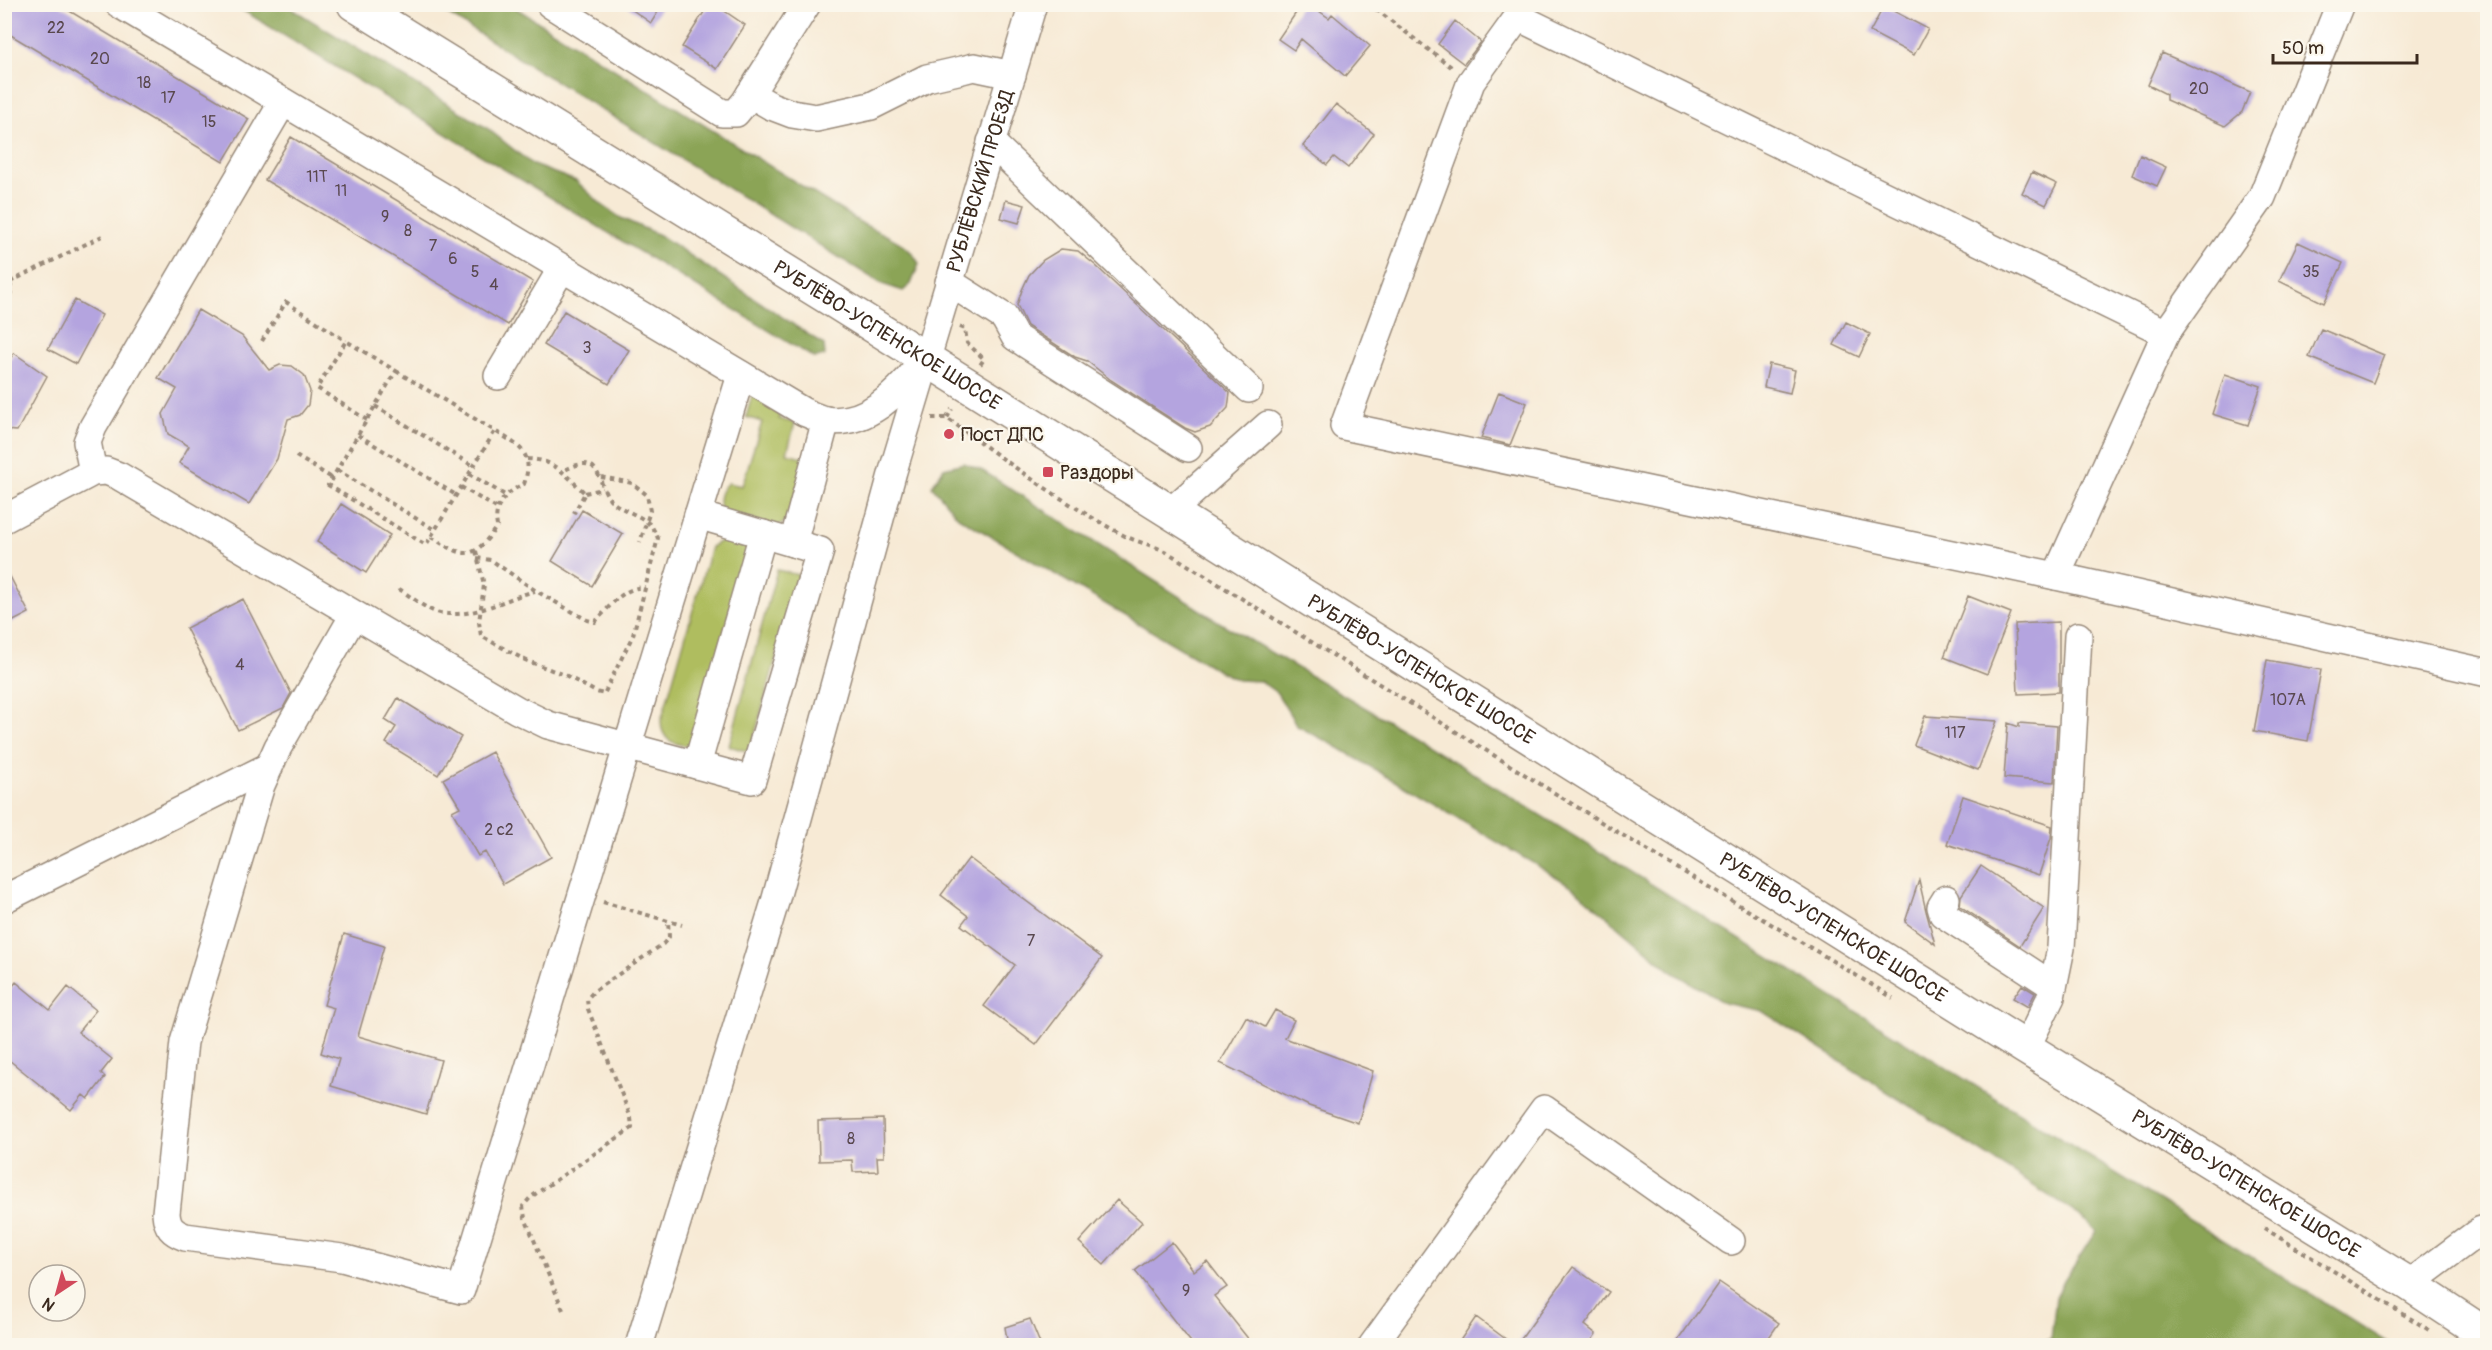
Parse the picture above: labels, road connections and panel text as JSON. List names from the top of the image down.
{
  "streets": {
    "main road": ["РУБЛЁВО-УСПЕНСКОЕ ШОССЕ"],
    "street": ["РУБЛЁВСКИЙ ПРОЕЗД"]
  },
  "crossings": [
    ["РУБЛЁВСКИЙ ПРОЕЗД", "РУБЛЁВО-УСПЕНСКОЕ ШОССЕ"]
  ],
  "places": {
    "other": ["Пост ДПС"],
    "transit": ["Раздоры"]
  },
  "house_numbers": [
    "22",
    "20",
    "18",
    "20",
    "17",
    "15",
    "11Т",
    "11",
    "9",
    "8",
    "7",
    "6",
    "5",
    "35",
    "4",
    "3",
    "4",
    "107А",
    "117",
    "2 с2",
    "7",
    "8",
    "9"
  ],
  "scale_bar": "50 m",
  "north": "bottom left"
}
